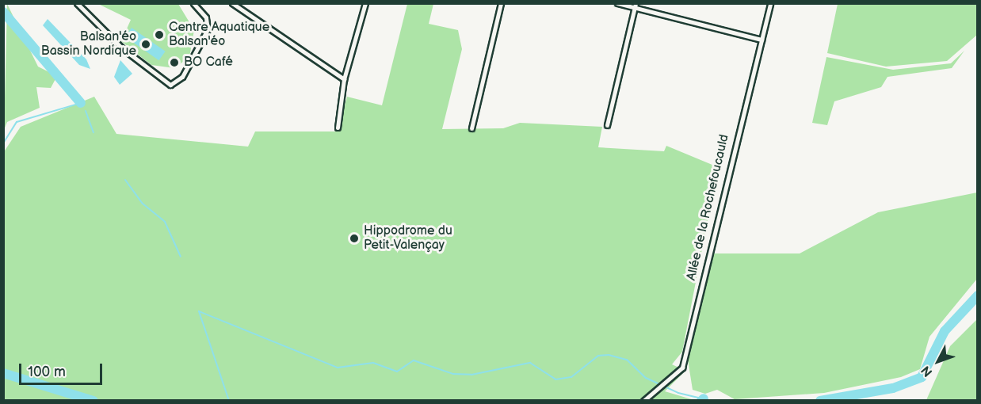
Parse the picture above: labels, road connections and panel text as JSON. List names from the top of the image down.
{
  "streets": {
    "street": ["Allée de la Rochefoucauld"]
  },
  "places": [
    "Centre Aquatique Balsan'éo",
    "Balsan'éo Bassin Nordique",
    "BO Café",
    "Hippodrome du Petit-Valençay"
  ],
  "scale_bar": "100 m",
  "north": "bottom left"
}
